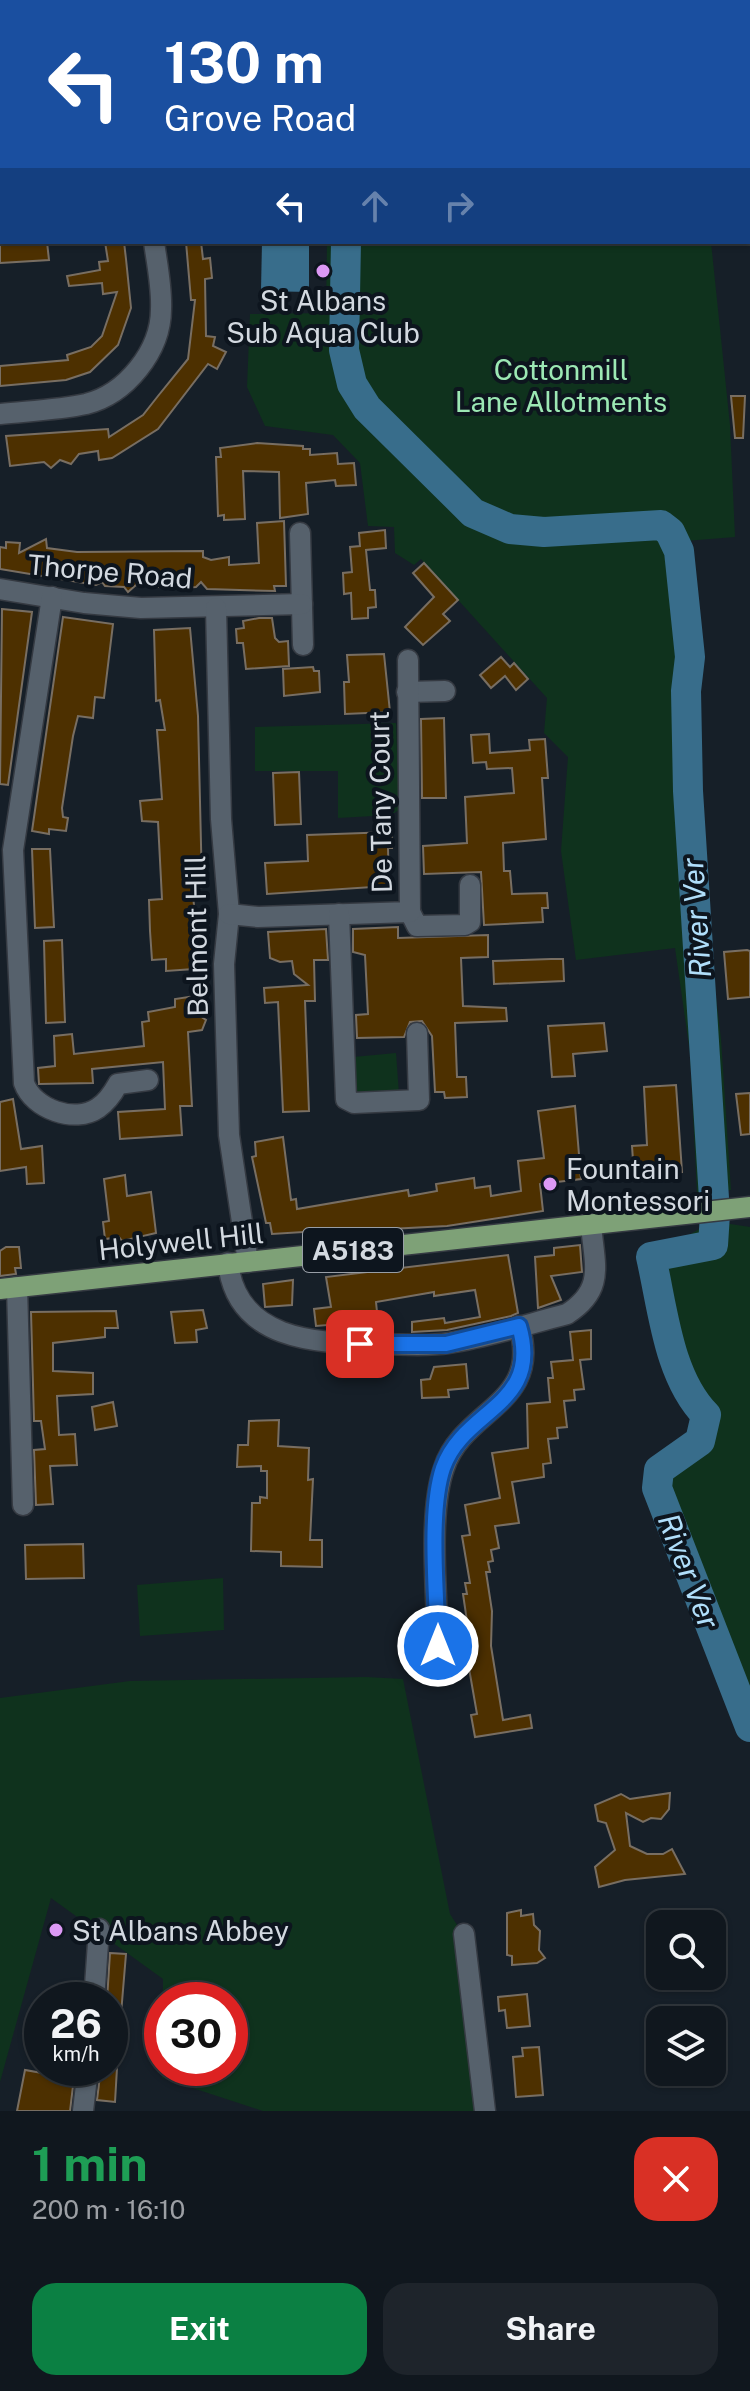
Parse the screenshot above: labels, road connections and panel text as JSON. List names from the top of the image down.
{
  "streets": {
    "main road": ["Holywell Hill", "A5183"],
    "street": ["Thorpe Road", "De Tany Court", "Belmont Hill"]
  },
  "crossings": [
    ["Thorpe Road", "Belmont Hill"],
    ["De Tany Court", "Belmont Hill"],
    ["Belmont Hill", "Holywell Hill"]
  ],
  "water": ["River Ver"],
  "parks": ["Cottonmill Lane Allotments"],
  "places": ["St Albans Sub Aqua Club", "Fountain Montessori", "St Albans Abbey"],
  "page": {
    "turn": ["130 m", "Grove Road"],
    "speed": "26 km/h",
    "limit": "30",
    "heading": ["1 min", "200 m · 16:10"],
    "buttons": ["Exit", "Share"]
  }
}
